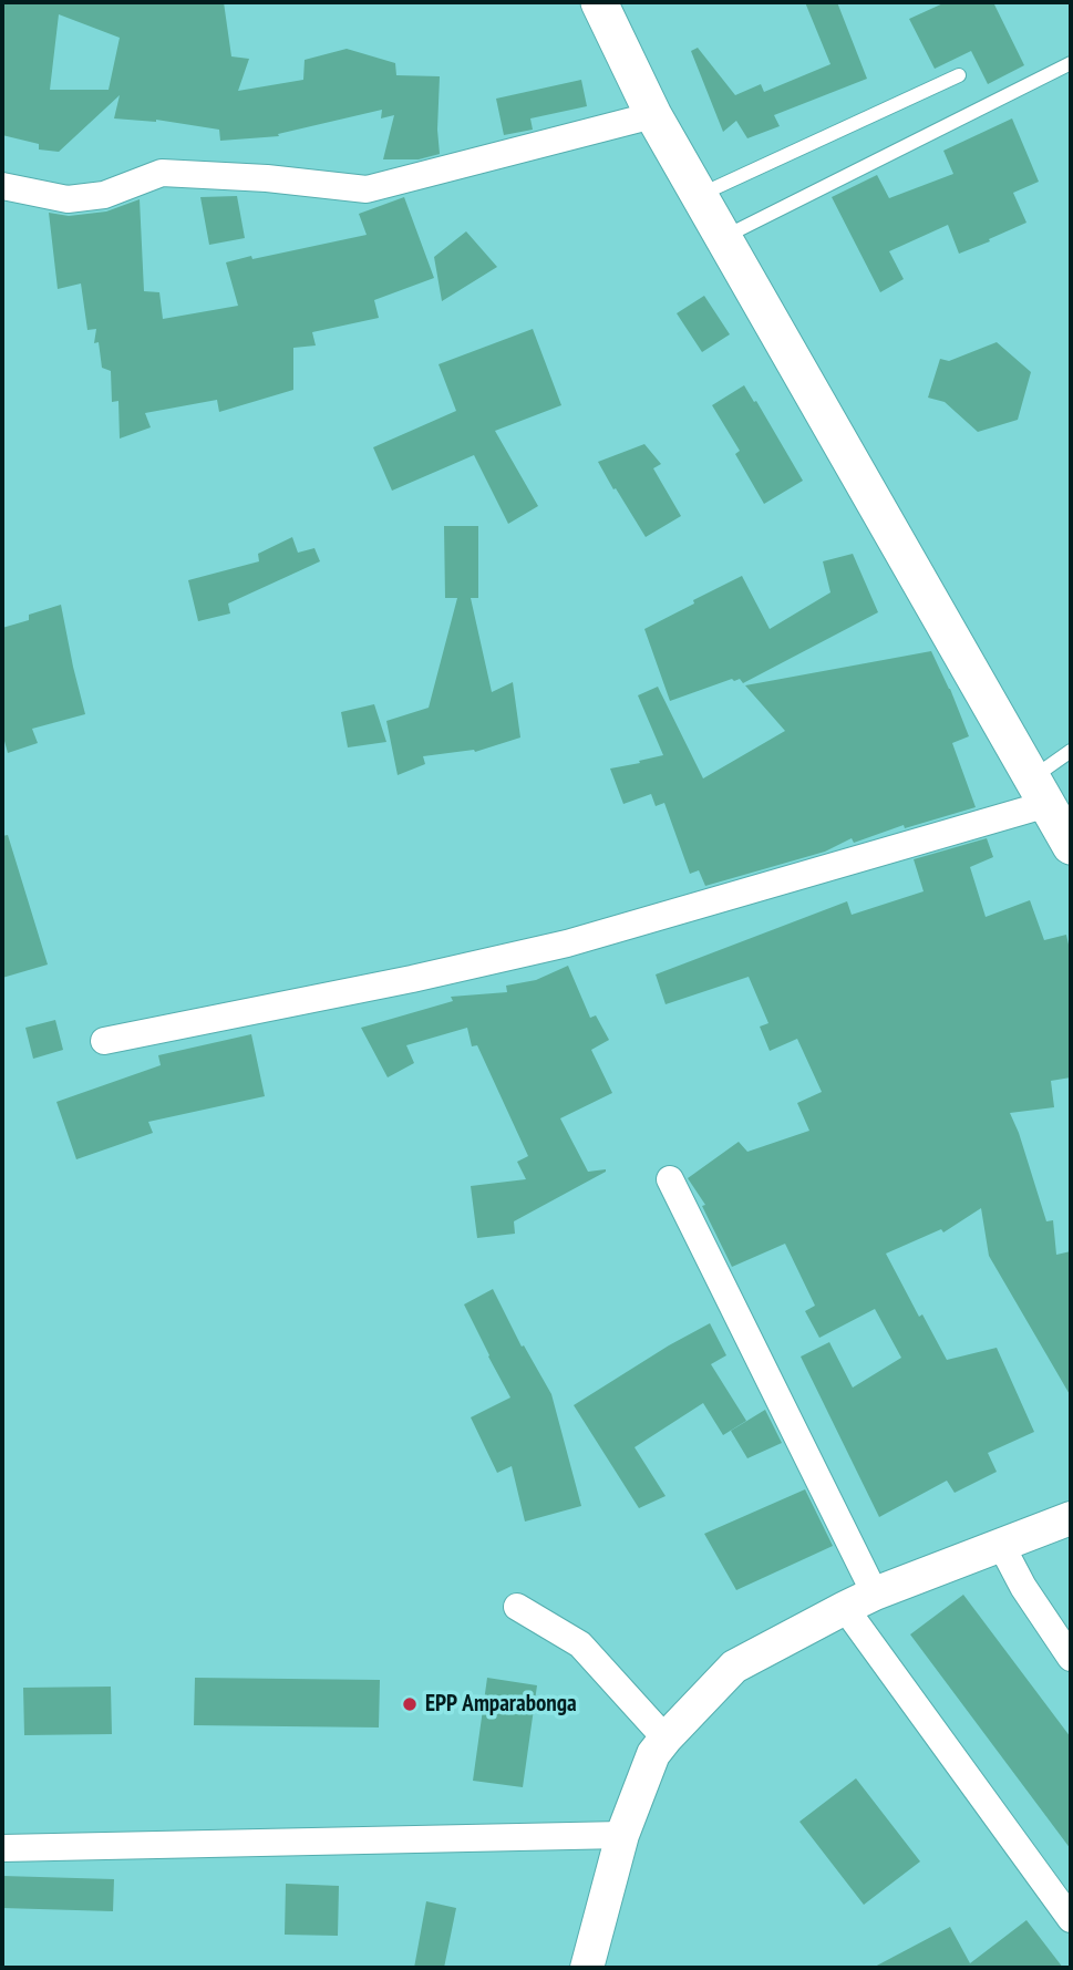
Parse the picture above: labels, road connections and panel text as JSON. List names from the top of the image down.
{
  "places": ["EPP Amparabonga"]
}
